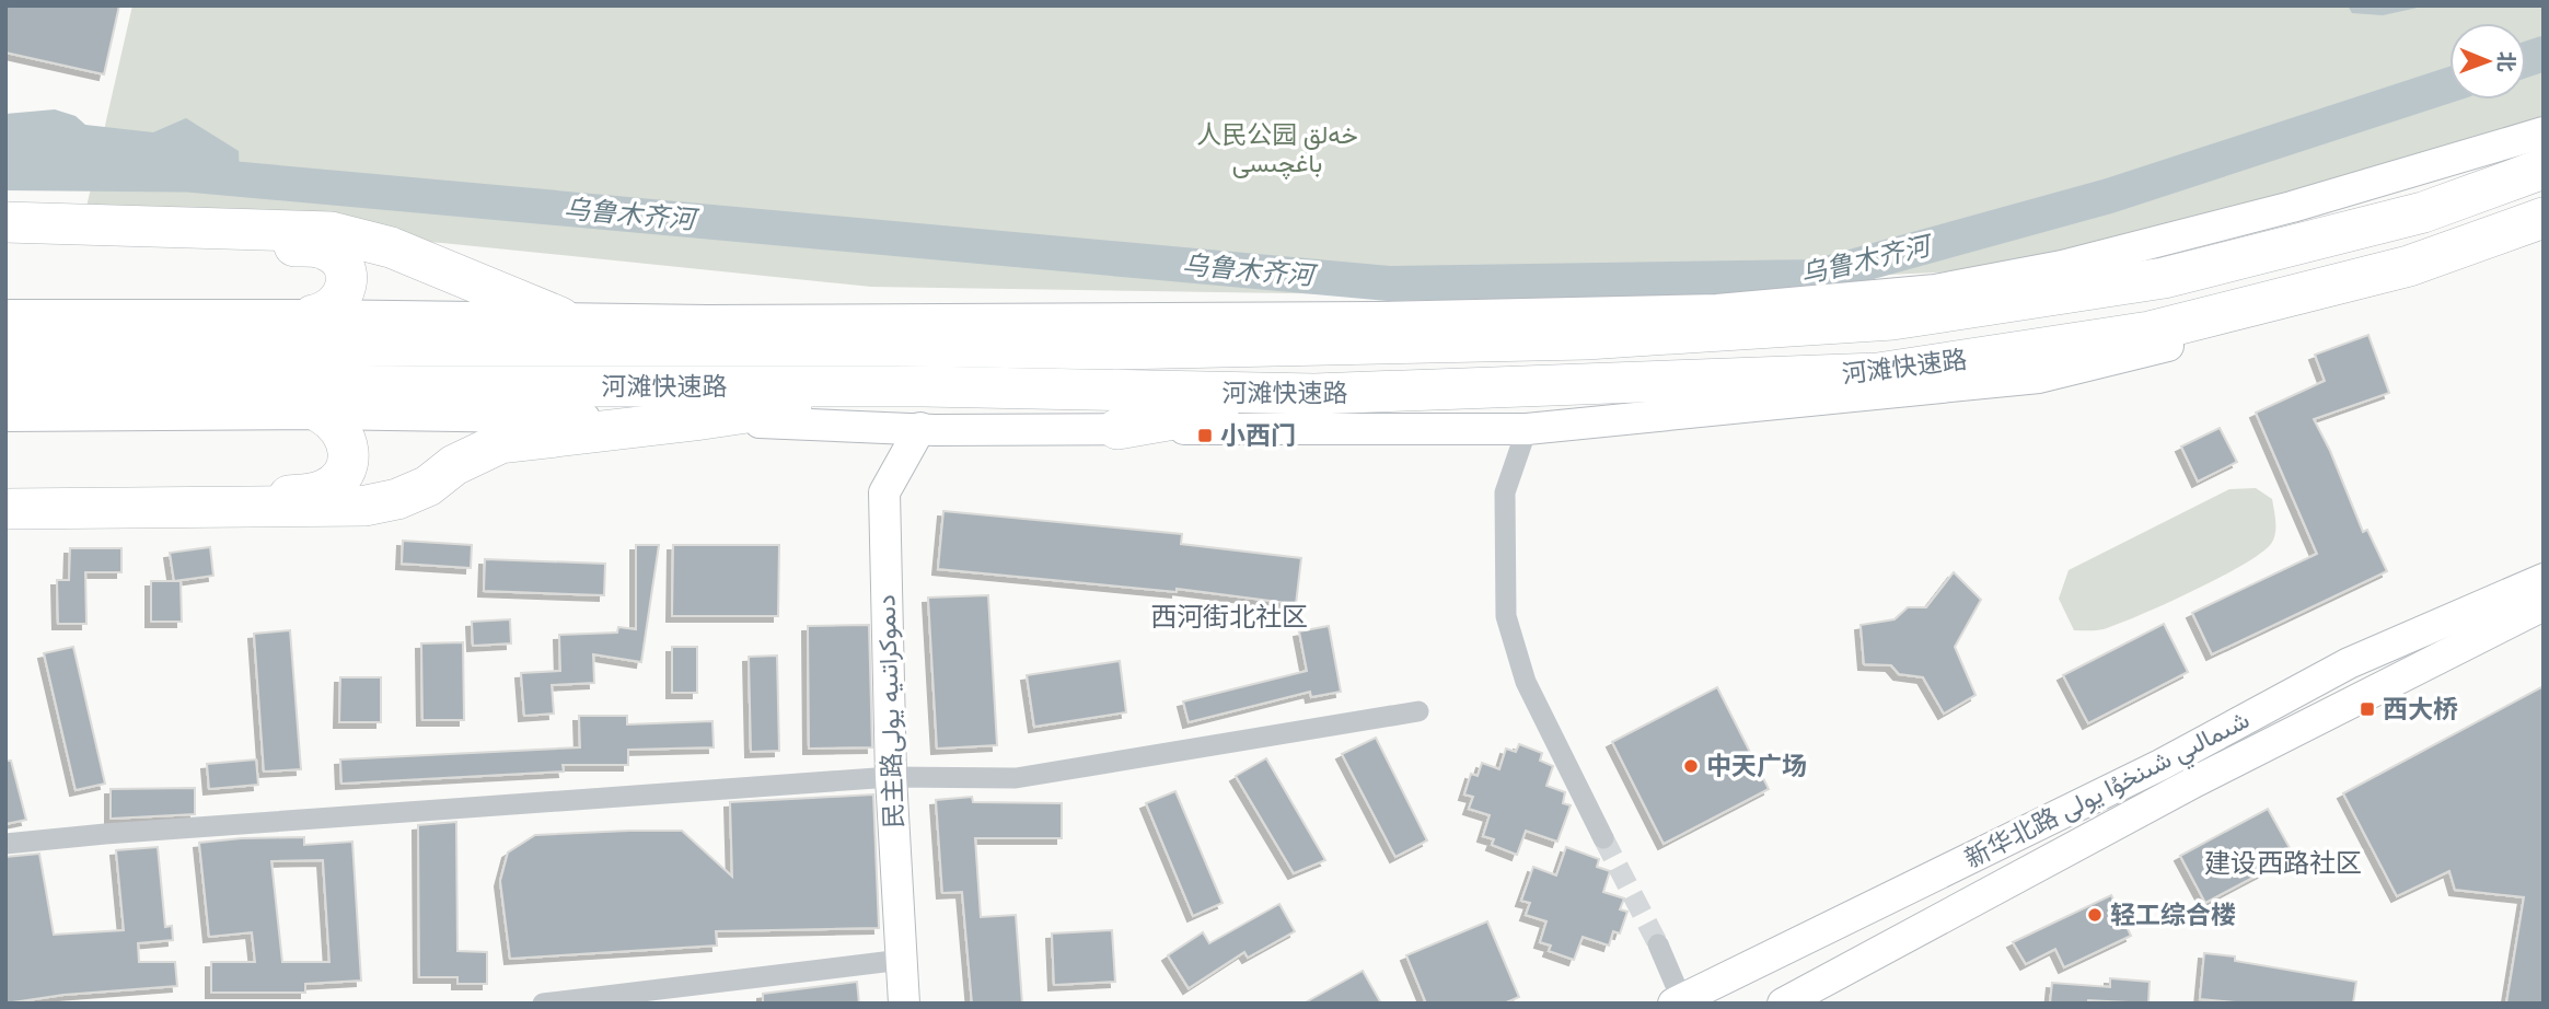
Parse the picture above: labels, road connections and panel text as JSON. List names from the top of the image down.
{
  "streets": {
    "highway": ["河滩快速路"],
    "street": ["民主路دىموكراتىيە يولى", "新华北路 شىمالىي شىنخۇا يولى"]
  },
  "districts": ["西河街北社区", "建设西路社区"],
  "water": ["乌鲁木齐河"],
  "parks": ["人民公园 خەلق باغچىسى"],
  "places": {
    "transit": ["小西门", "西大桥"],
    "other": ["中天广场", "轻工综合楼"]
  },
  "north": "right"
}
